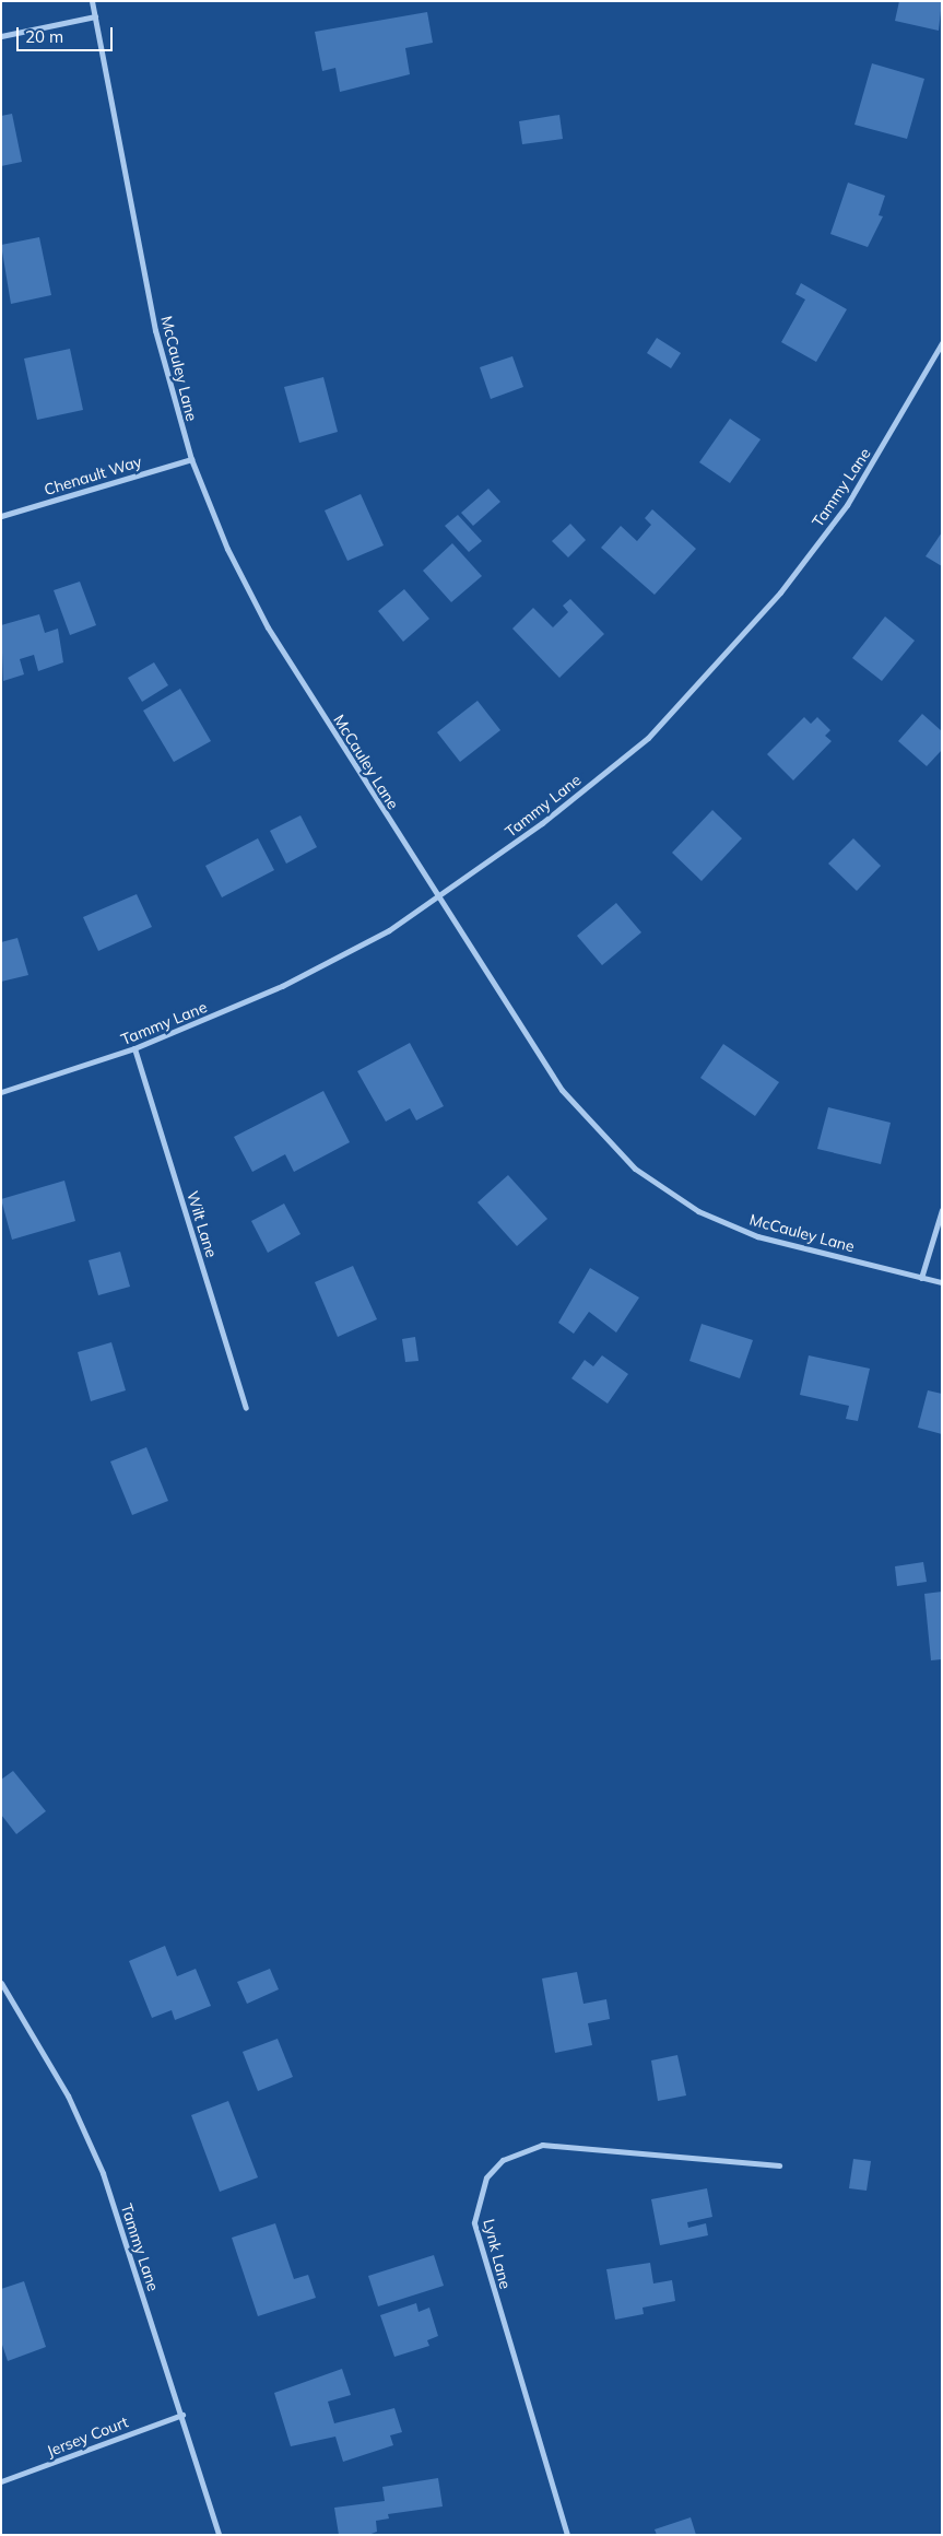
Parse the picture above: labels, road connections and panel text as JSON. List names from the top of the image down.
{
  "streets": {
    "street": [
      "McCauley Lane",
      "Chenault Way",
      "Tammy Lane",
      "Wilt Lane",
      "Lynk Lane",
      "Jersey Court"
    ]
  },
  "crossings": [
    ["McCauley Lane", "Chenault Way"],
    ["McCauley Lane", "Tammy Lane"],
    ["Tammy Lane", "Wilt Lane"],
    ["Tammy Lane", "Jersey Court"]
  ],
  "scale_bar": "20 m"
}
